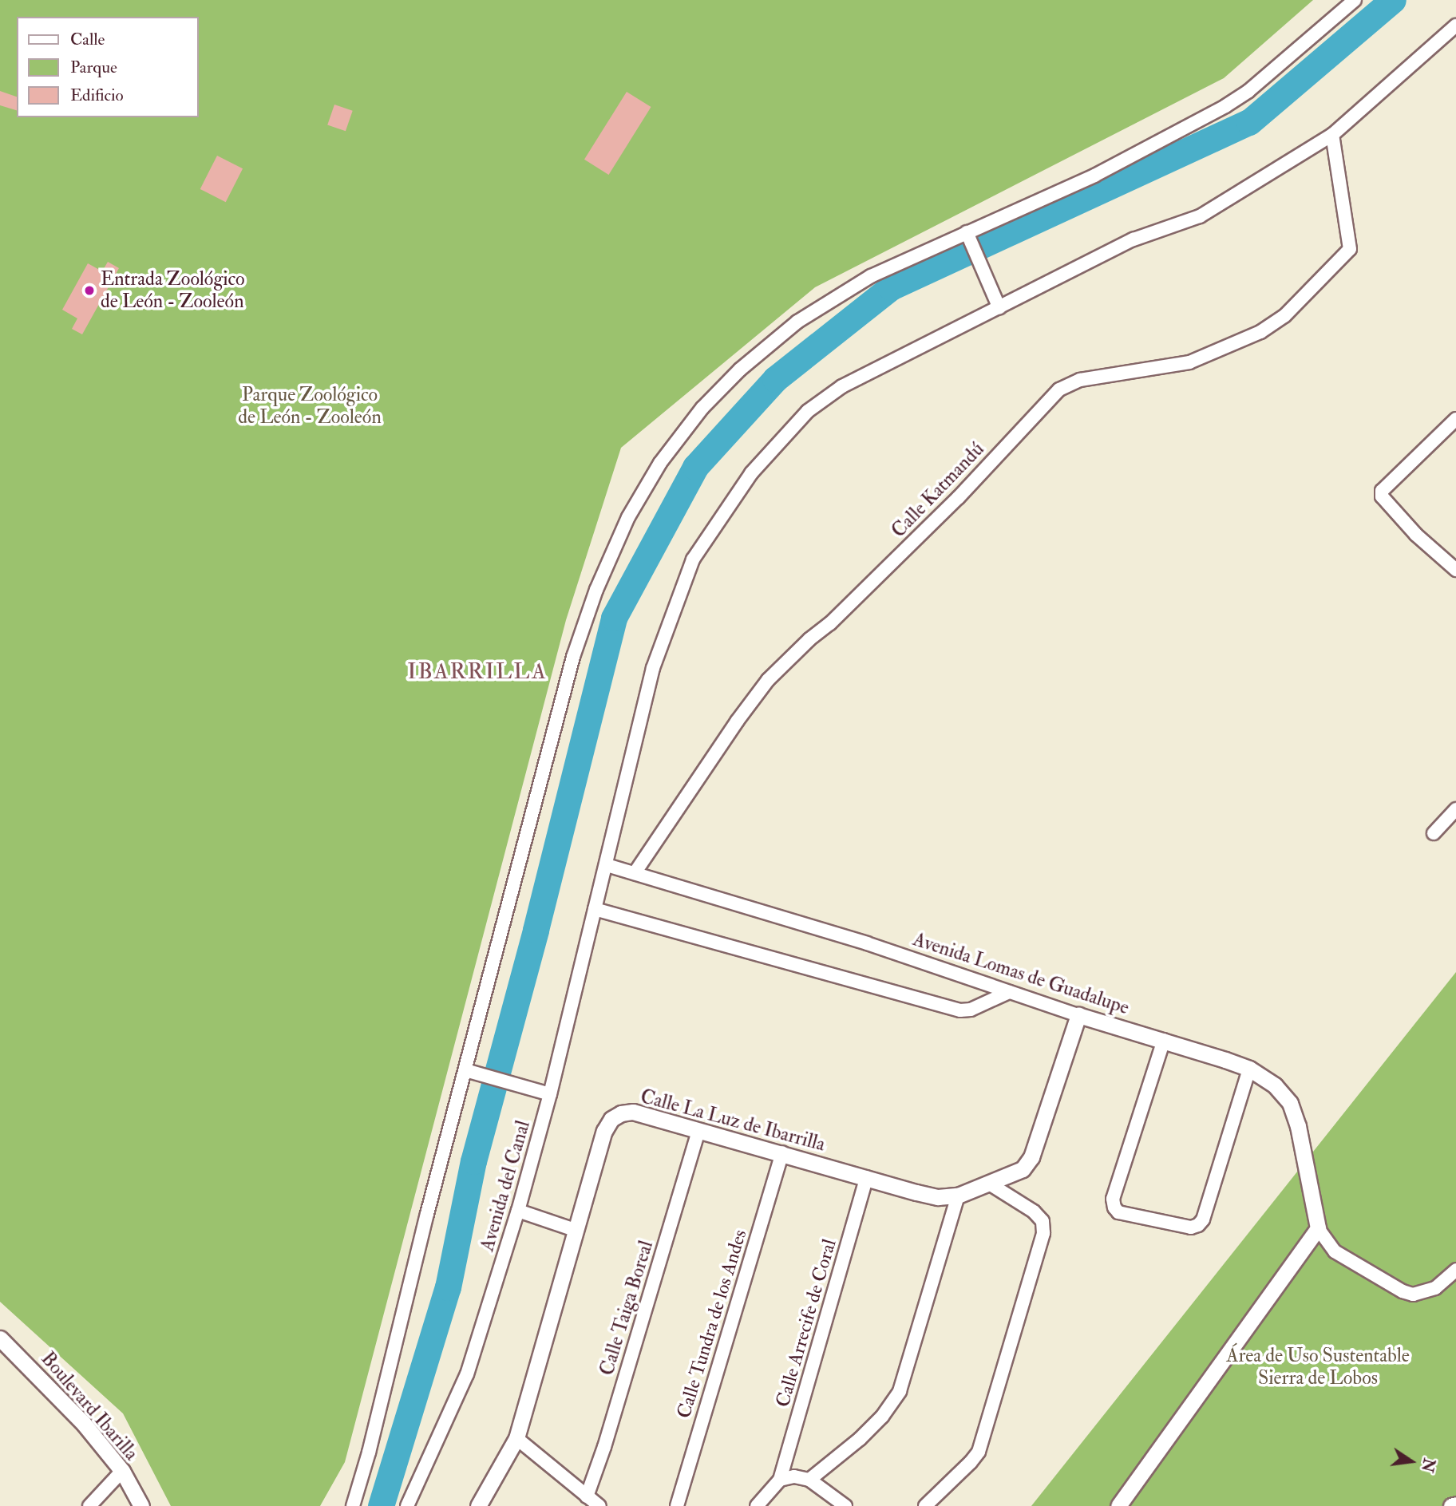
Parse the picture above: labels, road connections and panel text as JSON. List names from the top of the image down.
{
  "streets": {
    "street": [
      "Calle Katmandú",
      "Avenida Lomas de Guadalupe",
      "Calle La Luz de Ibarrilla",
      "Avenida del Canal",
      "Calle Taiga Boreal",
      "Calle Arrecife de Coral",
      "Calle Tundra de los Andes",
      "Boulevard Ibarilla"
    ]
  },
  "crossings": [
    ["Calle Katmandú", "Avenida Lomas de Guadalupe"],
    ["Calle Katmandú", "Avenida del Canal"],
    ["Avenida Lomas de Guadalupe", "Calle La Luz de Ibarrilla"],
    ["Avenida Lomas de Guadalupe", "Avenida del Canal"],
    ["Calle La Luz de Ibarrilla", "Calle Taiga Boreal"],
    ["Calle La Luz de Ibarrilla", "Calle Arrecife de Coral"],
    ["Calle La Luz de Ibarrilla", "Calle Tundra de los Andes"]
  ],
  "districts": ["IBARRILLA"],
  "parks": ["Parque Zoológico de León - Zooleón", "Área de Uso Sustentable Sierra de Lobos"],
  "places": ["Entrada Zoológico de León - Zooleón"],
  "legend": ["Calle", "Parque", "Edificio"],
  "north": "right"
}
